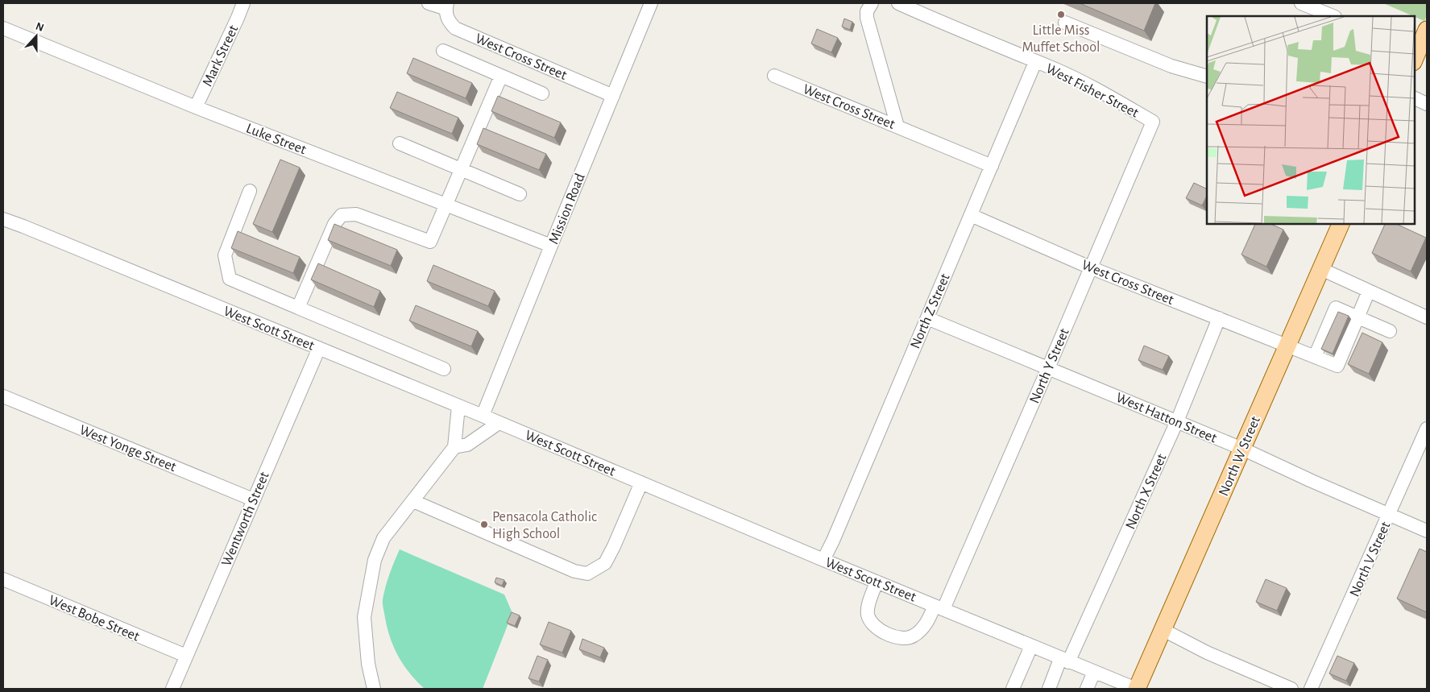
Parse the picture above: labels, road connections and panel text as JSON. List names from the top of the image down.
{
  "streets": {
    "main road": ["North W Street"],
    "street": [
      "Mark Street",
      "West Cross Street",
      "West Fisher Street",
      "Luke Street",
      "Mission Road",
      "North Z Street",
      "West Scott Street",
      "North Y Street",
      "West Hatton Street",
      "West Yonge Street",
      "North X Street",
      "Wentworth Street",
      "North V Street",
      "West Bobe Street"
    ]
  },
  "crossings": [
    ["Mark Street", "Luke Street"],
    ["West Cross Street", "Mission Road"],
    ["West Cross Street", "North Z Street"],
    ["West Cross Street", "North Y Street"],
    ["West Cross Street", "North W Street"],
    ["West Cross Street", "North X Street"],
    ["West Fisher Street", "North Z Street"],
    ["West Fisher Street", "North Y Street"],
    ["Luke Street", "Mission Road"],
    ["Mission Road", "West Scott Street"],
    ["North Z Street", "West Scott Street"],
    ["North Z Street", "West Hatton Street"],
    ["West Scott Street", "North Y Street"],
    ["West Scott Street", "North W Street"],
    ["West Scott Street", "North X Street"],
    ["West Scott Street", "Wentworth Street"],
    ["North Y Street", "West Hatton Street"],
    ["West Hatton Street", "North W Street"],
    ["West Hatton Street", "North X Street"],
    ["West Hatton Street", "North V Street"],
    ["West Yonge Street", "Wentworth Street"],
    ["Wentworth Street", "West Bobe Street"]
  ],
  "places": ["Little Miss Muffet School", "Pensacola Catholic High School"],
  "north": "top"
}
